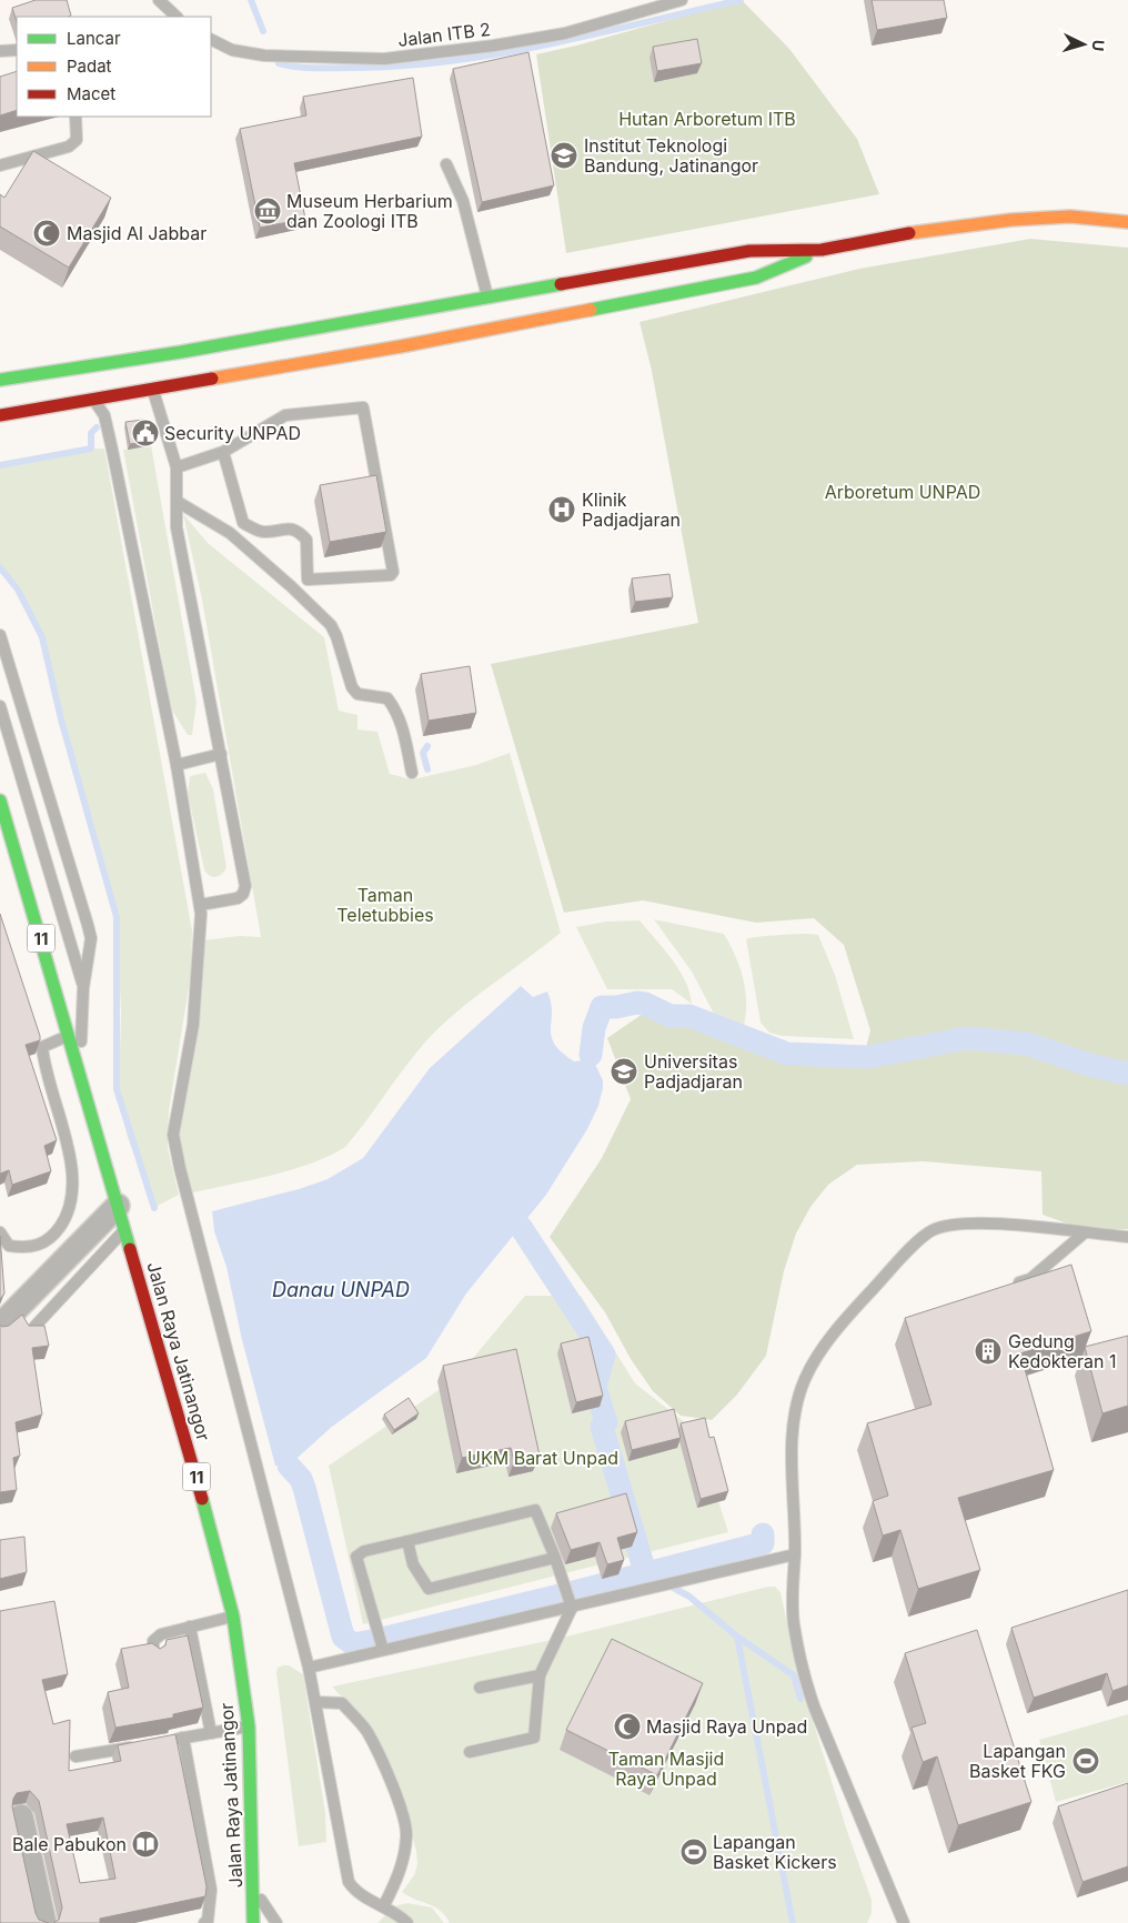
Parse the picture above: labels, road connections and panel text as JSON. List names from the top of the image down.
{
  "streets": {
    "main road": ["11", "Jalan Raya Jatinangor"],
    "lane": ["Jalan ITB 2"]
  },
  "water": ["Danau UNPAD"],
  "parks": [
    "Hutan Arboretum ITB",
    "Arboretum UNPAD",
    "Taman Teletubbies",
    "UKM Barat Unpad",
    "Taman Masjid Raya Unpad"
  ],
  "places": {
    "school or university": ["Institut Teknologi Bandung, Jatinangor", "Universitas Padjadjaran"],
    "museum": ["Museum Herbarium dan Zoologi ITB"],
    "mosque": ["Masjid Al Jabbar", "Masjid Raya Unpad"],
    "public building": ["Security UNPAD"],
    "hospital": ["Klinik Padjadjaran"],
    "building": ["Gedung Kedokteran 1"],
    "sports": ["Lapangan Basket FKG", "Lapangan Basket Kickers"],
    "library": ["Bale Pabukon"]
  },
  "legend": ["Lancar", "Padat", "Macet"],
  "north": "right"
}
